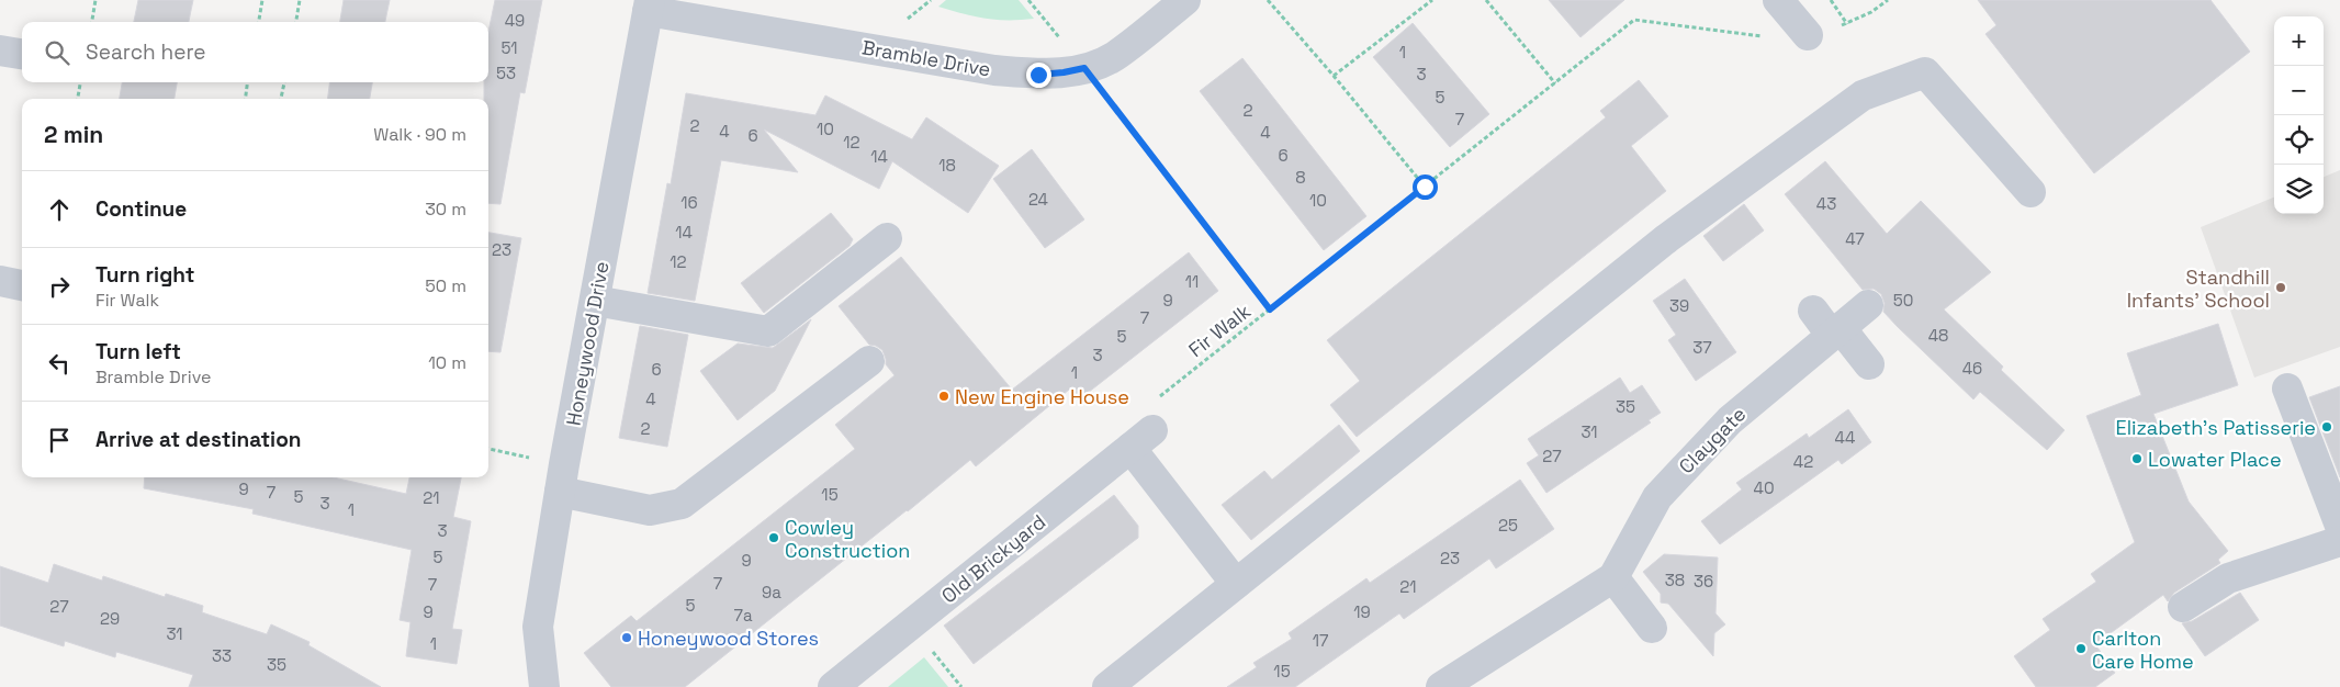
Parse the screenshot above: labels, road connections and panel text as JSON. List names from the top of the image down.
{
  "streets": {
    "street": [
      "Bramble Drive",
      "Honeywood Drive",
      "Claygate",
      "Old Brickyard"
    ],
    "path": ["Fir Walk"]
  },
  "crossings": [
    ["Bramble Drive", "Fir Walk"],
    ["Bramble Drive", "Honeywood Drive"],
    ["Fir Walk", "Old Brickyard"]
  ],
  "places": [
    "Standhill Infants' School",
    "New Engine House",
    "Elizabeth's Patisserie",
    "Lowater Place",
    "Cowley Construction",
    "Honeywood Stores",
    "Carlton Care Home"
  ],
  "house_numbers": [
    "49",
    "51",
    "1",
    "53",
    "3",
    "5",
    "2",
    "7",
    "2",
    "10",
    "4",
    "4",
    "6",
    "12",
    "6",
    "14",
    "18",
    "8",
    "24",
    "10",
    "16",
    "43",
    "14",
    "47",
    "23",
    "12",
    "11",
    "9",
    "50",
    "39",
    "7",
    "48",
    "5",
    "37",
    "3",
    "46",
    "6",
    "1",
    "4",
    "35",
    "2",
    "31",
    "44",
    "27",
    "42",
    "40",
    "9",
    "7",
    "15",
    "5",
    "21",
    "3",
    "1",
    "25",
    "3",
    "5",
    "23",
    "9",
    "38",
    "36",
    "7",
    "7",
    "21",
    "9a",
    "5",
    "27",
    "9",
    "19",
    "7a",
    "29",
    "31",
    "17",
    "1",
    "33",
    "35",
    "15"
  ],
  "page": {
    "map_buttons": ["+", "−"],
    "search": "Search here",
    "heading": ["2 min", "Walk · 90 m"],
    "list": [
      ["Continue", "30 m"],
      ["Turn right", "Fir Walk", "50 m"],
      ["Turn left", "Bramble Drive", "10 m"],
      "Arrive at destination"
    ]
  }
}
